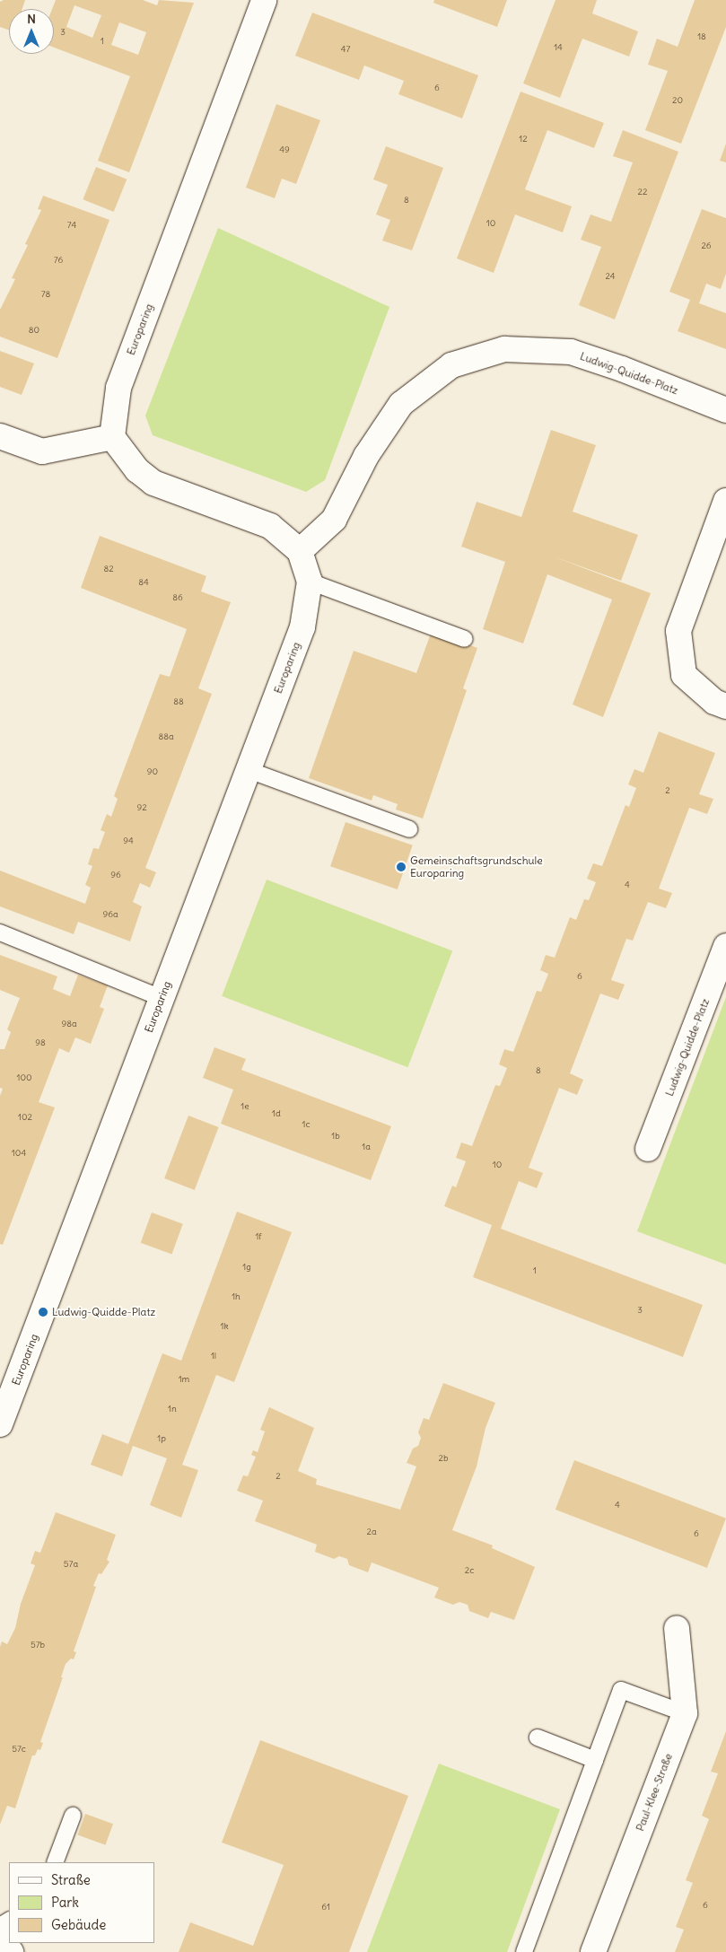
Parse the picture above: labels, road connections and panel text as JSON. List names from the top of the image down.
{
  "streets": {
    "street": ["Europaring", "Ludwig-Quidde-Platz", "Paul-Klee-Straße"]
  },
  "crossings": [
    ["Europaring", "Ludwig-Quidde-Platz"]
  ],
  "places": ["Gemeinschaftsgrundschule Europaring", "Ludwig-Quidde-Platz"],
  "house_numbers": [
    "3",
    "18",
    "1",
    "14",
    "47",
    "6",
    "20",
    "12",
    "49",
    "22",
    "8",
    "10",
    "74",
    "26",
    "76",
    "24",
    "78",
    "80",
    "82",
    "84",
    "86",
    "88",
    "88a",
    "90",
    "2",
    "92",
    "94",
    "96",
    "4",
    "96a",
    "6",
    "98a",
    "98",
    "8",
    "100",
    "1e",
    "1d",
    "102",
    "1c",
    "1b",
    "1a",
    "104",
    "10",
    "1f",
    "1g",
    "1",
    "1h",
    "3",
    "1k",
    "1l",
    "1m",
    "1n",
    "1p",
    "2b",
    "2",
    "4",
    "2a",
    "6",
    "57a",
    "2c",
    "57b",
    "57c",
    "6",
    "61"
  ],
  "legend": ["Straße", "Park", "Gebäude"],
  "north": "top"
}
